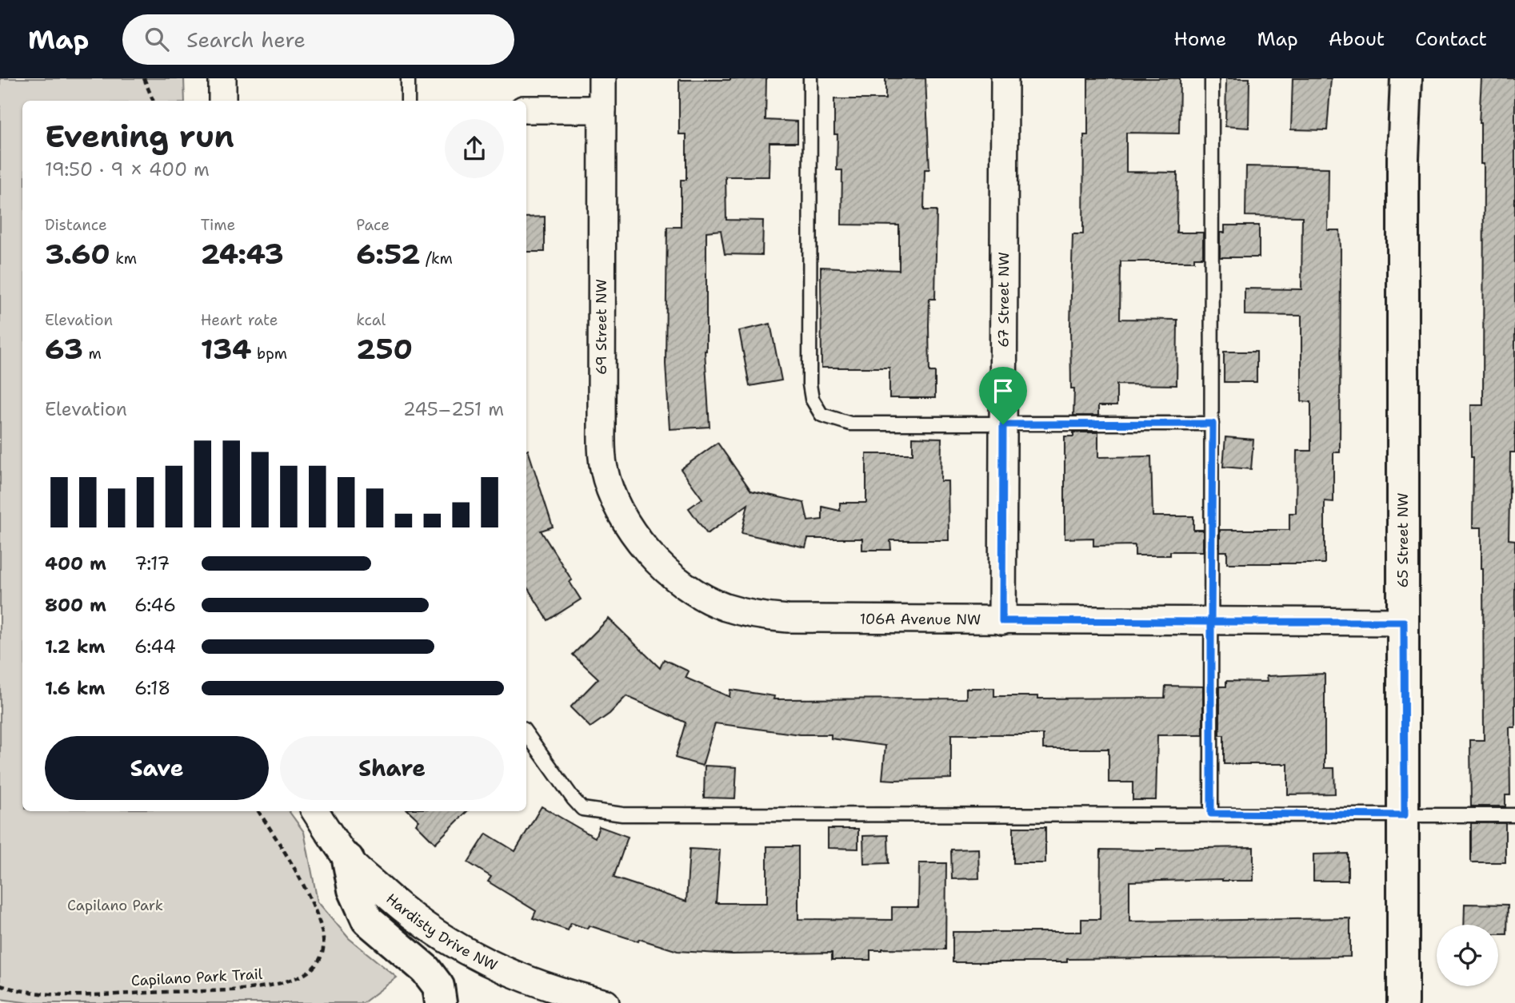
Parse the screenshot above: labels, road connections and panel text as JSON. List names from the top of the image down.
{
  "streets": {
    "street": [
      "67 Street NW",
      "69 Street NW",
      "65 Street NW",
      "106A Avenue NW",
      "Hardisty Drive NW"
    ],
    "path": ["Capilano Park Trail"]
  },
  "crossings": [
    ["67 Street NW", "106A Avenue NW"],
    ["69 Street NW", "106A Avenue NW"],
    ["65 Street NW", "106A Avenue NW"]
  ],
  "parks": ["Capilano Park"],
  "page": {
    "header": "Map",
    "search": "Search here",
    "nav": [
      "Home",
      "Map",
      "About",
      "Contact"
    ],
    "heading": ["Evening run", "19:50 · 9 × 400 m"],
    "stats": [
      ["Distance", "3.60 km"],
      ["Time", "24:43"],
      ["Pace", "6:52 /km"],
      ["Elevation", "63 m"],
      ["Heart rate", "134 bpm"],
      ["kcal", "250"]
    ],
    "chart": ["Elevation", "245–251 m"],
    "list": [
      {
        "name": "400 m",
        "note": "7:17"
      },
      {
        "name": "800 m",
        "note": "6:46"
      },
      {
        "name": "1.2 km",
        "note": "6:44"
      },
      {
        "name": "1.6 km",
        "note": "6:18"
      }
    ],
    "buttons": ["Save", "Share"]
  }
}
